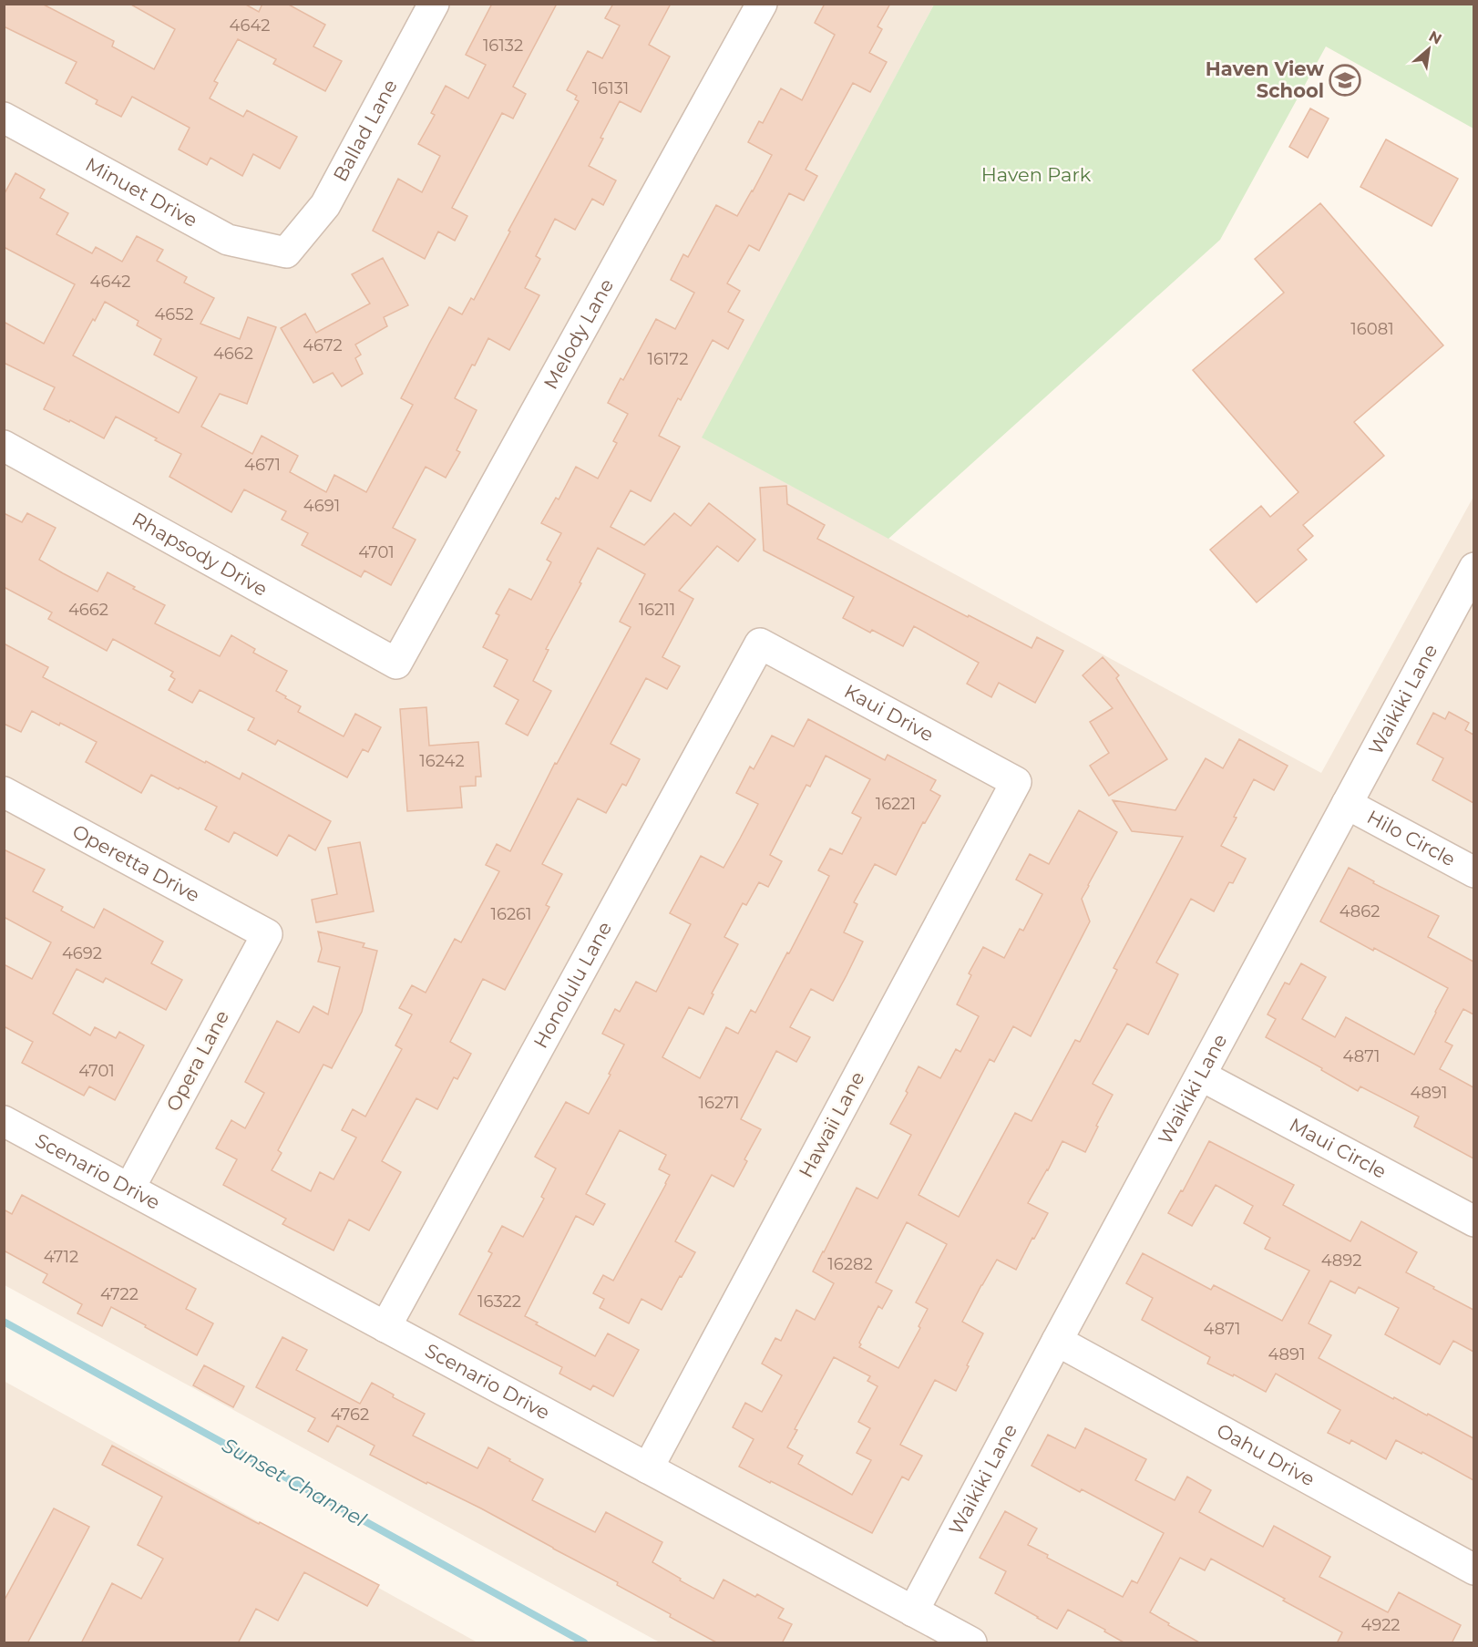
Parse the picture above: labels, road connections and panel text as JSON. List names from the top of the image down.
{
  "streets": {
    "street": [
      "Ballad Lane",
      "Minuet Drive",
      "Melody Lane",
      "Rhapsody Drive",
      "Waikiki Lane",
      "Kaui Drive",
      "Hilo Circle",
      "Operetta Drive",
      "Honolulu Lane",
      "Opera Lane",
      "Hawaii Lane",
      "Maui Circle",
      "Scenario Drive",
      "Oahu Drive"
    ]
  },
  "crossings": [
    ["Ballad Lane", "Minuet Drive"],
    ["Melody Lane", "Rhapsody Drive"],
    ["Waikiki Lane", "Hilo Circle"],
    ["Waikiki Lane", "Maui Circle"],
    ["Waikiki Lane", "Scenario Drive"],
    ["Waikiki Lane", "Oahu Drive"],
    ["Kaui Drive", "Honolulu Lane"],
    ["Kaui Drive", "Hawaii Lane"],
    ["Operetta Drive", "Opera Lane"],
    ["Honolulu Lane", "Scenario Drive"],
    ["Opera Lane", "Scenario Drive"],
    ["Hawaii Lane", "Scenario Drive"]
  ],
  "water": ["Sunset Channel"],
  "parks": ["Haven Park"],
  "places": {
    "school or university": ["Haven View School"]
  },
  "house_numbers": [
    "4642",
    "16132",
    "16131",
    "4642",
    "4652",
    "16081",
    "4672",
    "4662",
    "16172",
    "4671",
    "4691",
    "4701",
    "4662",
    "16211",
    "16242",
    "16221",
    "4862",
    "16261",
    "4692",
    "4871",
    "4701",
    "4891",
    "16271",
    "4712",
    "4892",
    "16282",
    "4722",
    "16322",
    "4871",
    "4891",
    "4762",
    "4922"
  ],
  "north": "top right"
}
